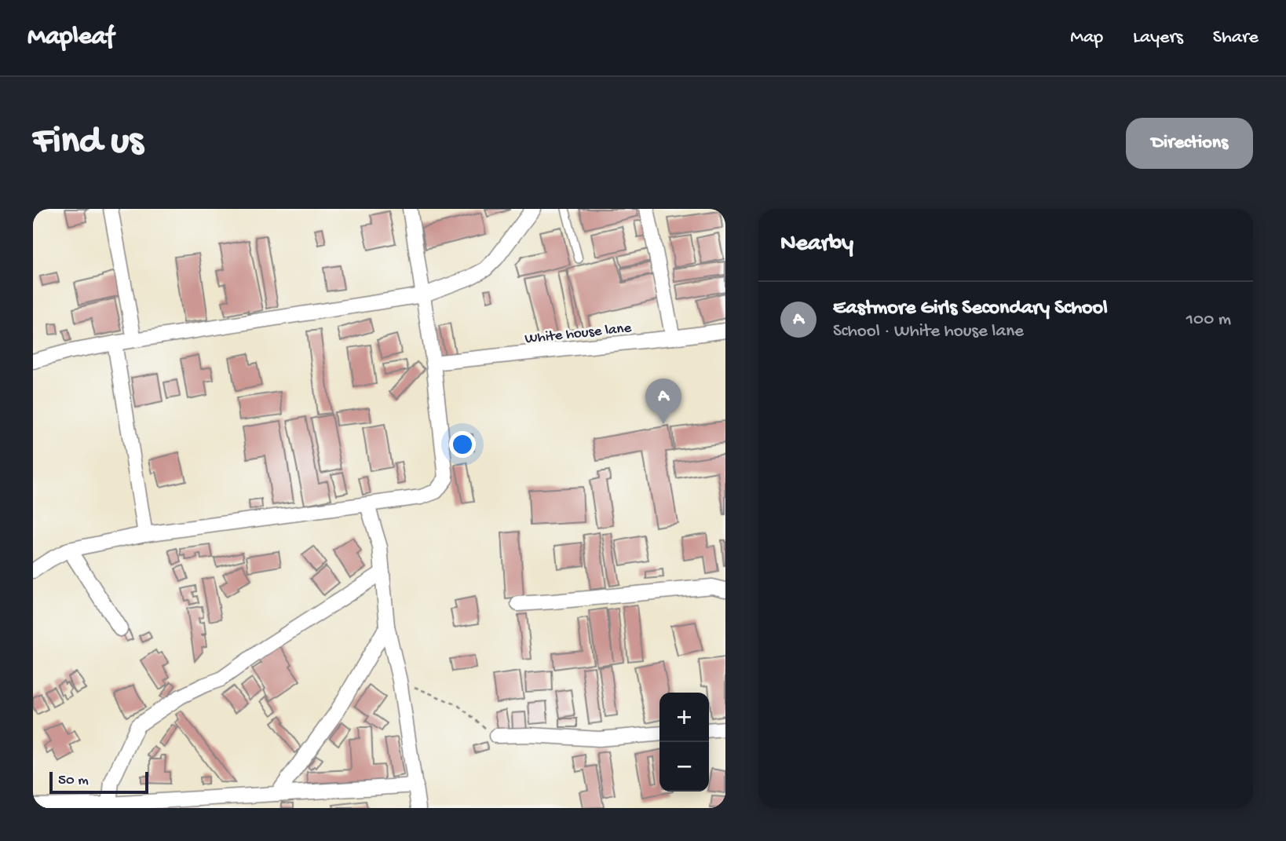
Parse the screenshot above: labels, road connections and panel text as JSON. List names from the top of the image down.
{
  "streets": {
    "street": ["White house lane"]
  },
  "scale_bar": "50 m",
  "page": {
    "header": "Mapleaf",
    "nav": ["Map", "Layers", "Share"],
    "buttons": "Directions",
    "title": "Find us",
    "heading": "Nearby",
    "list": [
      {
        "mark": "A",
        "name": "Eastmore Girls Secondary School",
        "note": "School · White house lane",
        "value": "100 m"
      }
    ],
    "pins": "A",
    "map_buttons": ["+", "−"],
    "scale": "50 m"
  }
}
